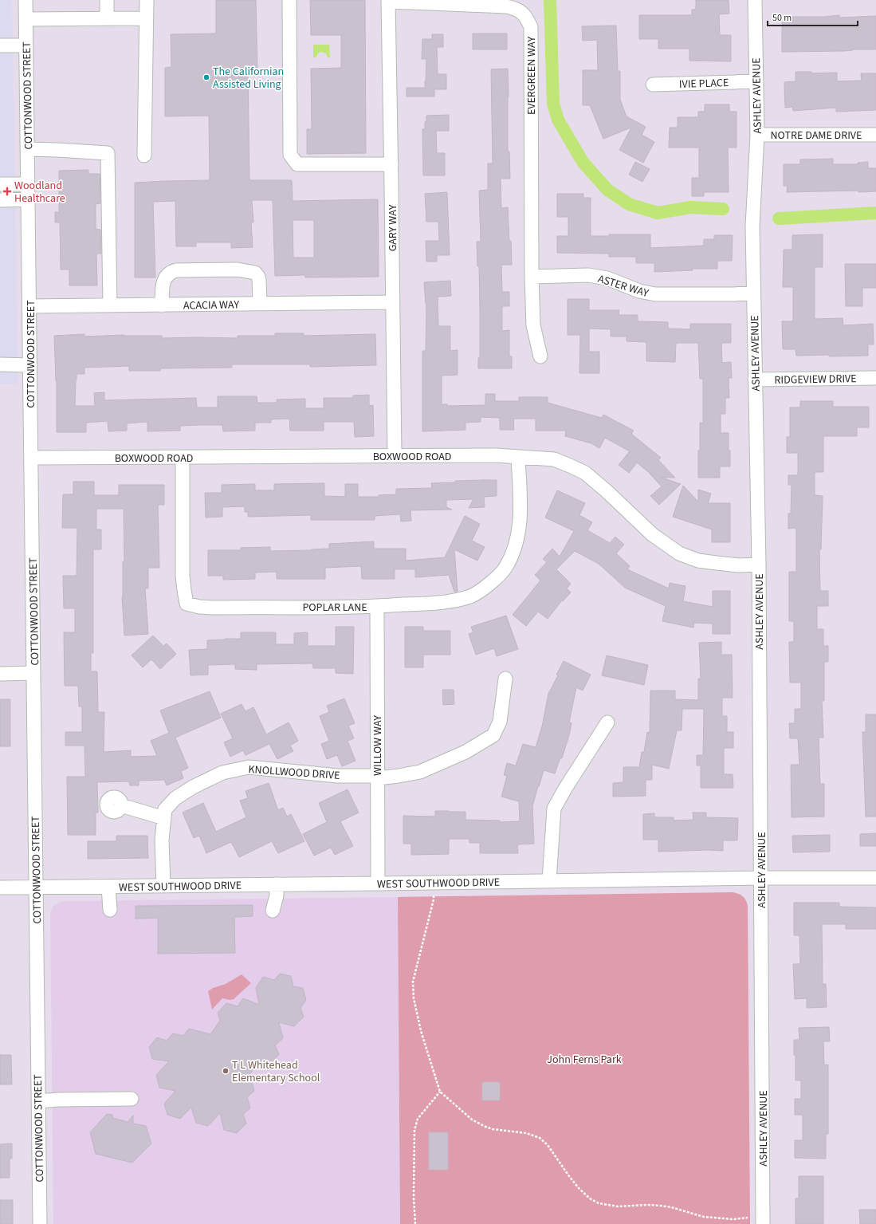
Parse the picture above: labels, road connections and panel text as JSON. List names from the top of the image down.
{
  "streets": {
    "street": [
      "EVERGREEN WAY",
      "IVIE PLACE",
      "COTTONWOOD STREET",
      "ASHLEY AVENUE",
      "NOTRE DAME DRIVE",
      "GARY WAY",
      "ASTER WAY",
      "ACACIA WAY",
      "RIDGEVIEW DRIVE",
      "BOXWOOD ROAD",
      "POPLAR LANE",
      "WILLOW WAY",
      "KNOLLWOOD DRIVE",
      "WEST SOUTHWOOD DRIVE"
    ]
  },
  "crossings": [
    ["EVERGREEN WAY", "GARY WAY"],
    ["EVERGREEN WAY", "ASTER WAY"],
    ["IVIE PLACE", "ASHLEY AVENUE"],
    ["COTTONWOOD STREET", "ACACIA WAY"],
    ["COTTONWOOD STREET", "BOXWOOD ROAD"],
    ["COTTONWOOD STREET", "WEST SOUTHWOOD DRIVE"],
    ["ASHLEY AVENUE", "NOTRE DAME DRIVE"],
    ["ASHLEY AVENUE", "ASTER WAY"],
    ["ASHLEY AVENUE", "RIDGEVIEW DRIVE"],
    ["ASHLEY AVENUE", "BOXWOOD ROAD"],
    ["ASHLEY AVENUE", "WEST SOUTHWOOD DRIVE"],
    ["GARY WAY", "ACACIA WAY"],
    ["GARY WAY", "BOXWOOD ROAD"],
    ["BOXWOOD ROAD", "POPLAR LANE"],
    ["POPLAR LANE", "WILLOW WAY"],
    ["WILLOW WAY", "KNOLLWOOD DRIVE"],
    ["WILLOW WAY", "WEST SOUTHWOOD DRIVE"],
    ["KNOLLWOOD DRIVE", "WEST SOUTHWOOD DRIVE"]
  ],
  "parks": ["John Ferns Park"],
  "places": {
    "other": ["The Californian Assisted Living", "T L Whitehead Elementary School"],
    "health": ["Woodland Healthcare"]
  },
  "scale_bar": "50 m"
}
